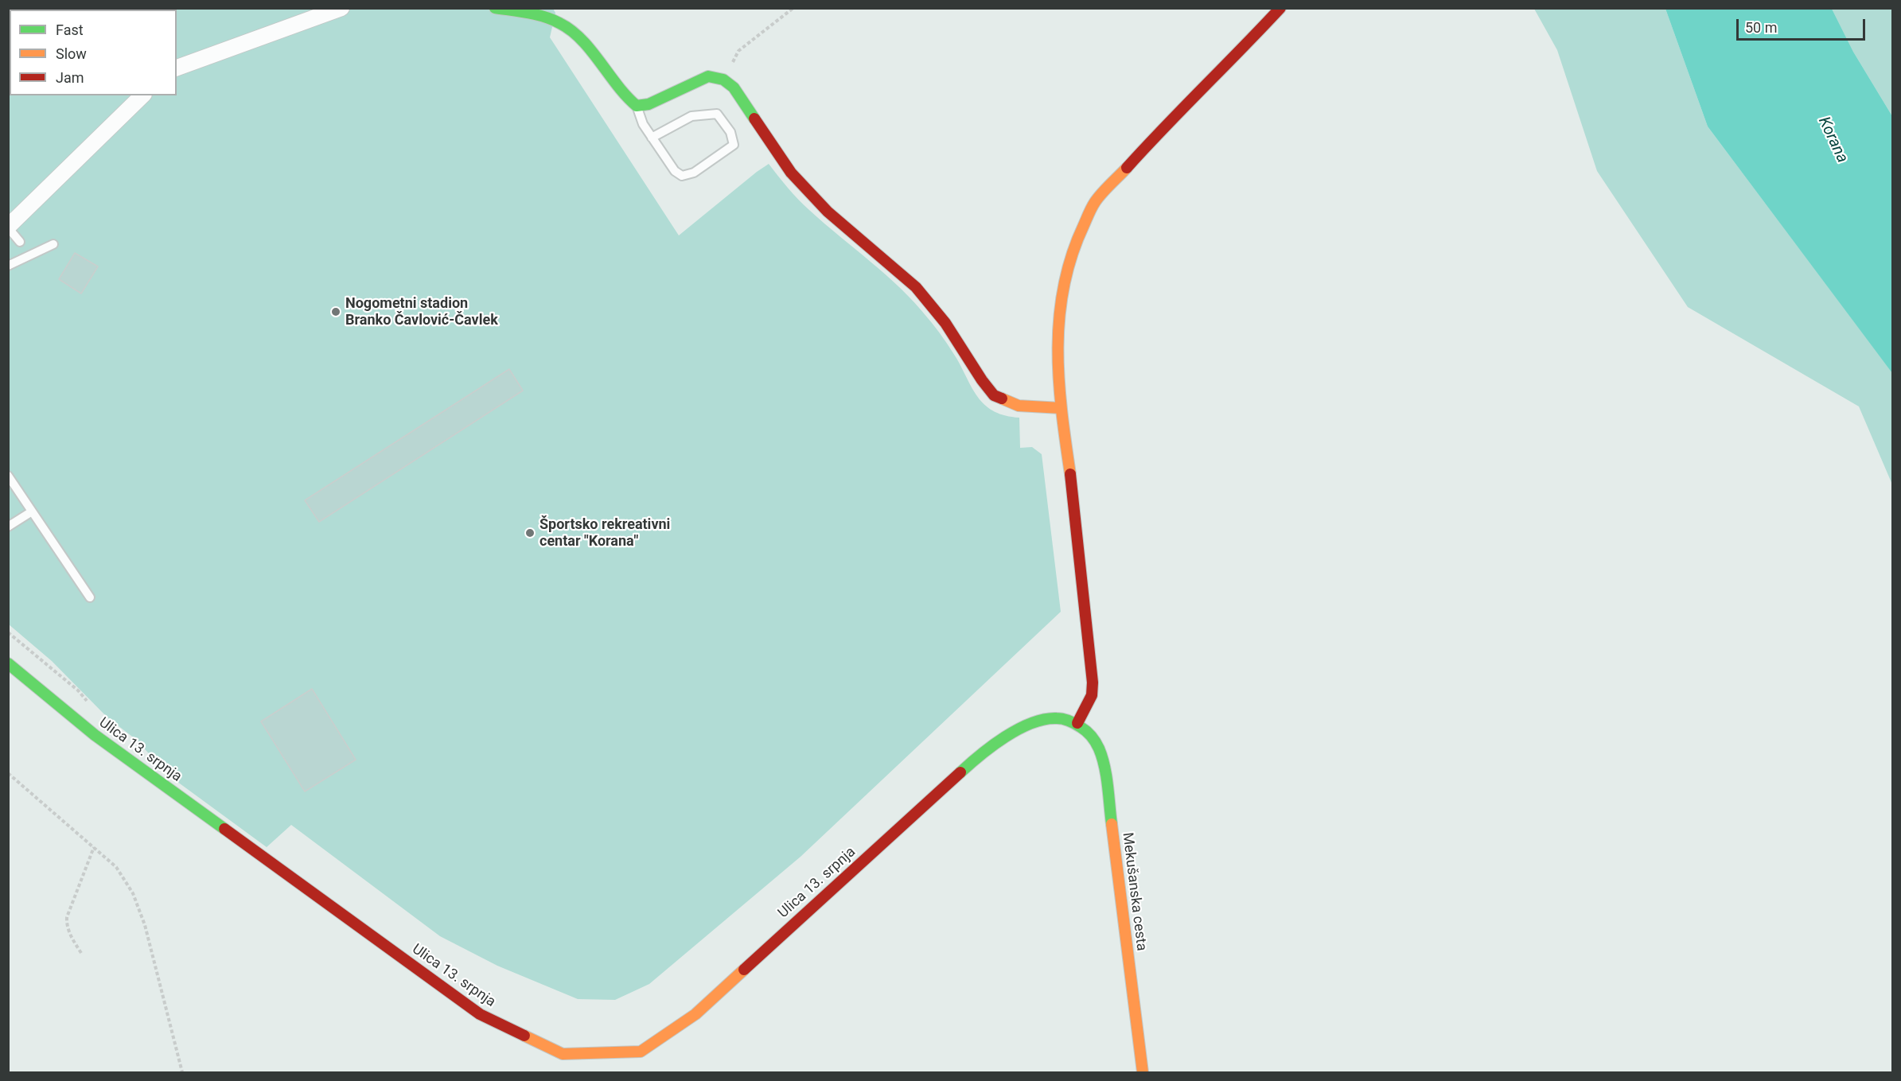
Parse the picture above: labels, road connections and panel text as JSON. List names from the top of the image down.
{
  "streets": {
    "street": ["Ulica 13. srpnja", "Mekušanska cesta"]
  },
  "crossings": [
    ["Ulica 13. srpnja", "Mekušanska cesta"]
  ],
  "water": ["Korana"],
  "places": ["Nogometni stadion Branko Čavlović-Čavlek", "Športsko rekreativni centar \"Korana\""],
  "legend": ["Fast", "Slow", "Jam"],
  "scale_bar": "50 m"
}
